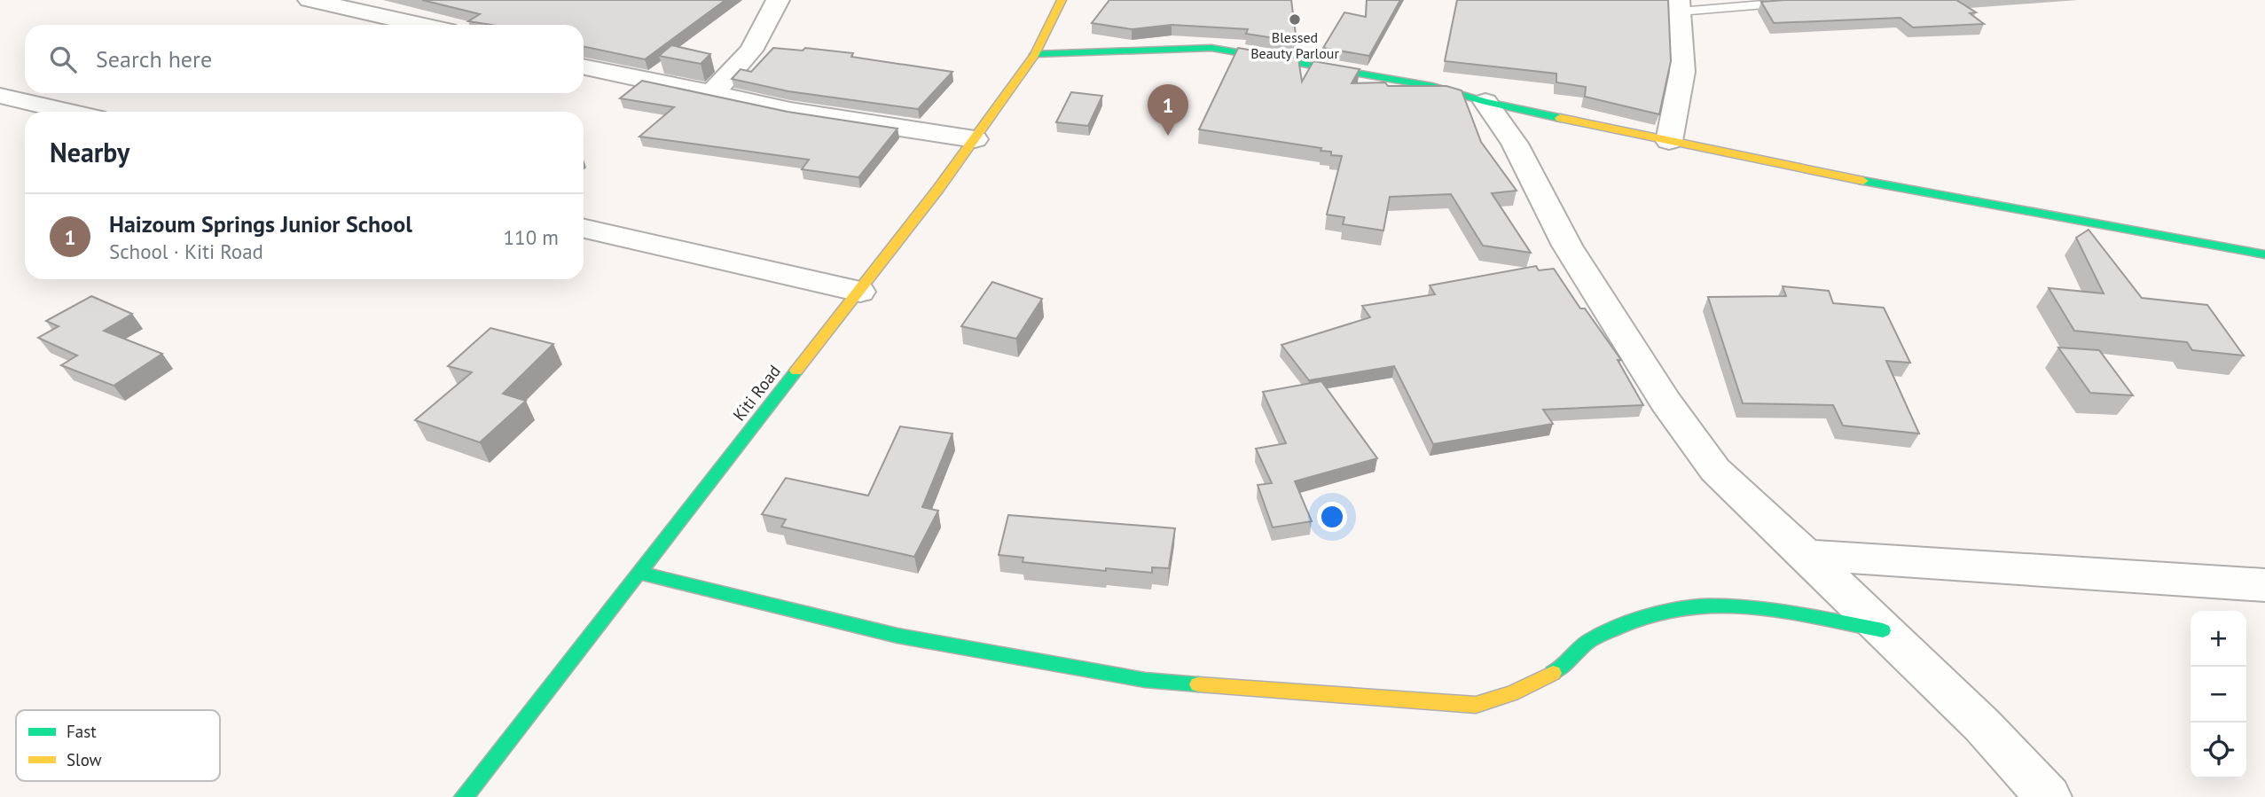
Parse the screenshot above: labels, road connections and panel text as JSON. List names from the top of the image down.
{
  "streets": {
    "street": ["Kiti Road"]
  },
  "places": ["Blessed Beauty Parlour"],
  "legend": ["Fast", "Slow"],
  "page": {
    "search": "Search here",
    "pins": "1",
    "heading": "Nearby",
    "list": [
      {
        "mark": "1",
        "name": "Haizoum Springs Junior School",
        "note": "School · Kiti Road",
        "value": "110 m"
      }
    ],
    "map_buttons": ["+", "−"]
  }
}
